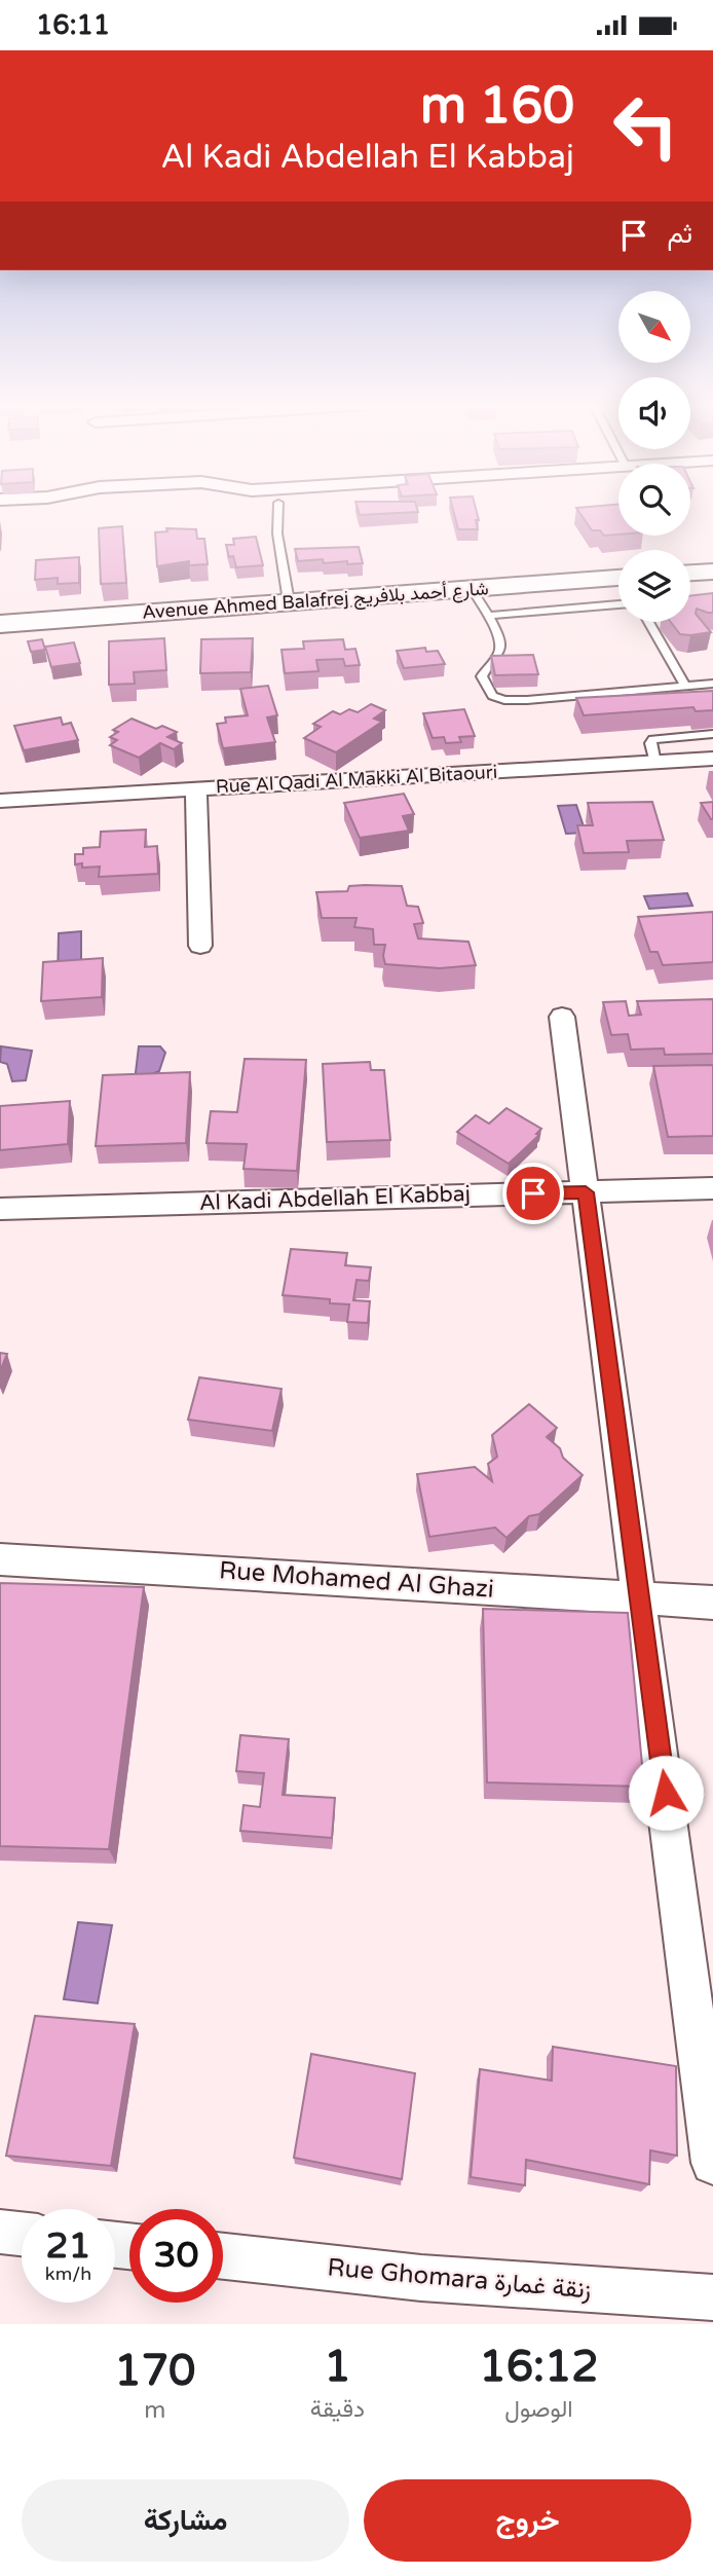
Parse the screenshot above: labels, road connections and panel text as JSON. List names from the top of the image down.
{
  "streets": {
    "main road": ["Avenue Ahmed Balafrej شارع أحمد بلافريج"],
    "street": [
      "Rue Al Qadi Al Makki Al Bitaouri",
      "Al Kadi Abdellah El Kabbaj",
      "Rue Mohamed Al Ghazi",
      "Rue Ghomara زنقة غمارة"
    ]
  },
  "north": "bottom right",
  "page": {
    "status": "16:11",
    "turn": ["160 m", "Al Kadi Abdellah El Kabbaj"],
    "then": "ثم",
    "speed": "21 km/h",
    "limit": "30",
    "eta": [
      "16:12",
      "الوصول",
      "1",
      "دقيقة",
      "170",
      "m"
    ],
    "buttons": ["خروج", "مشاركة"]
  }
}
